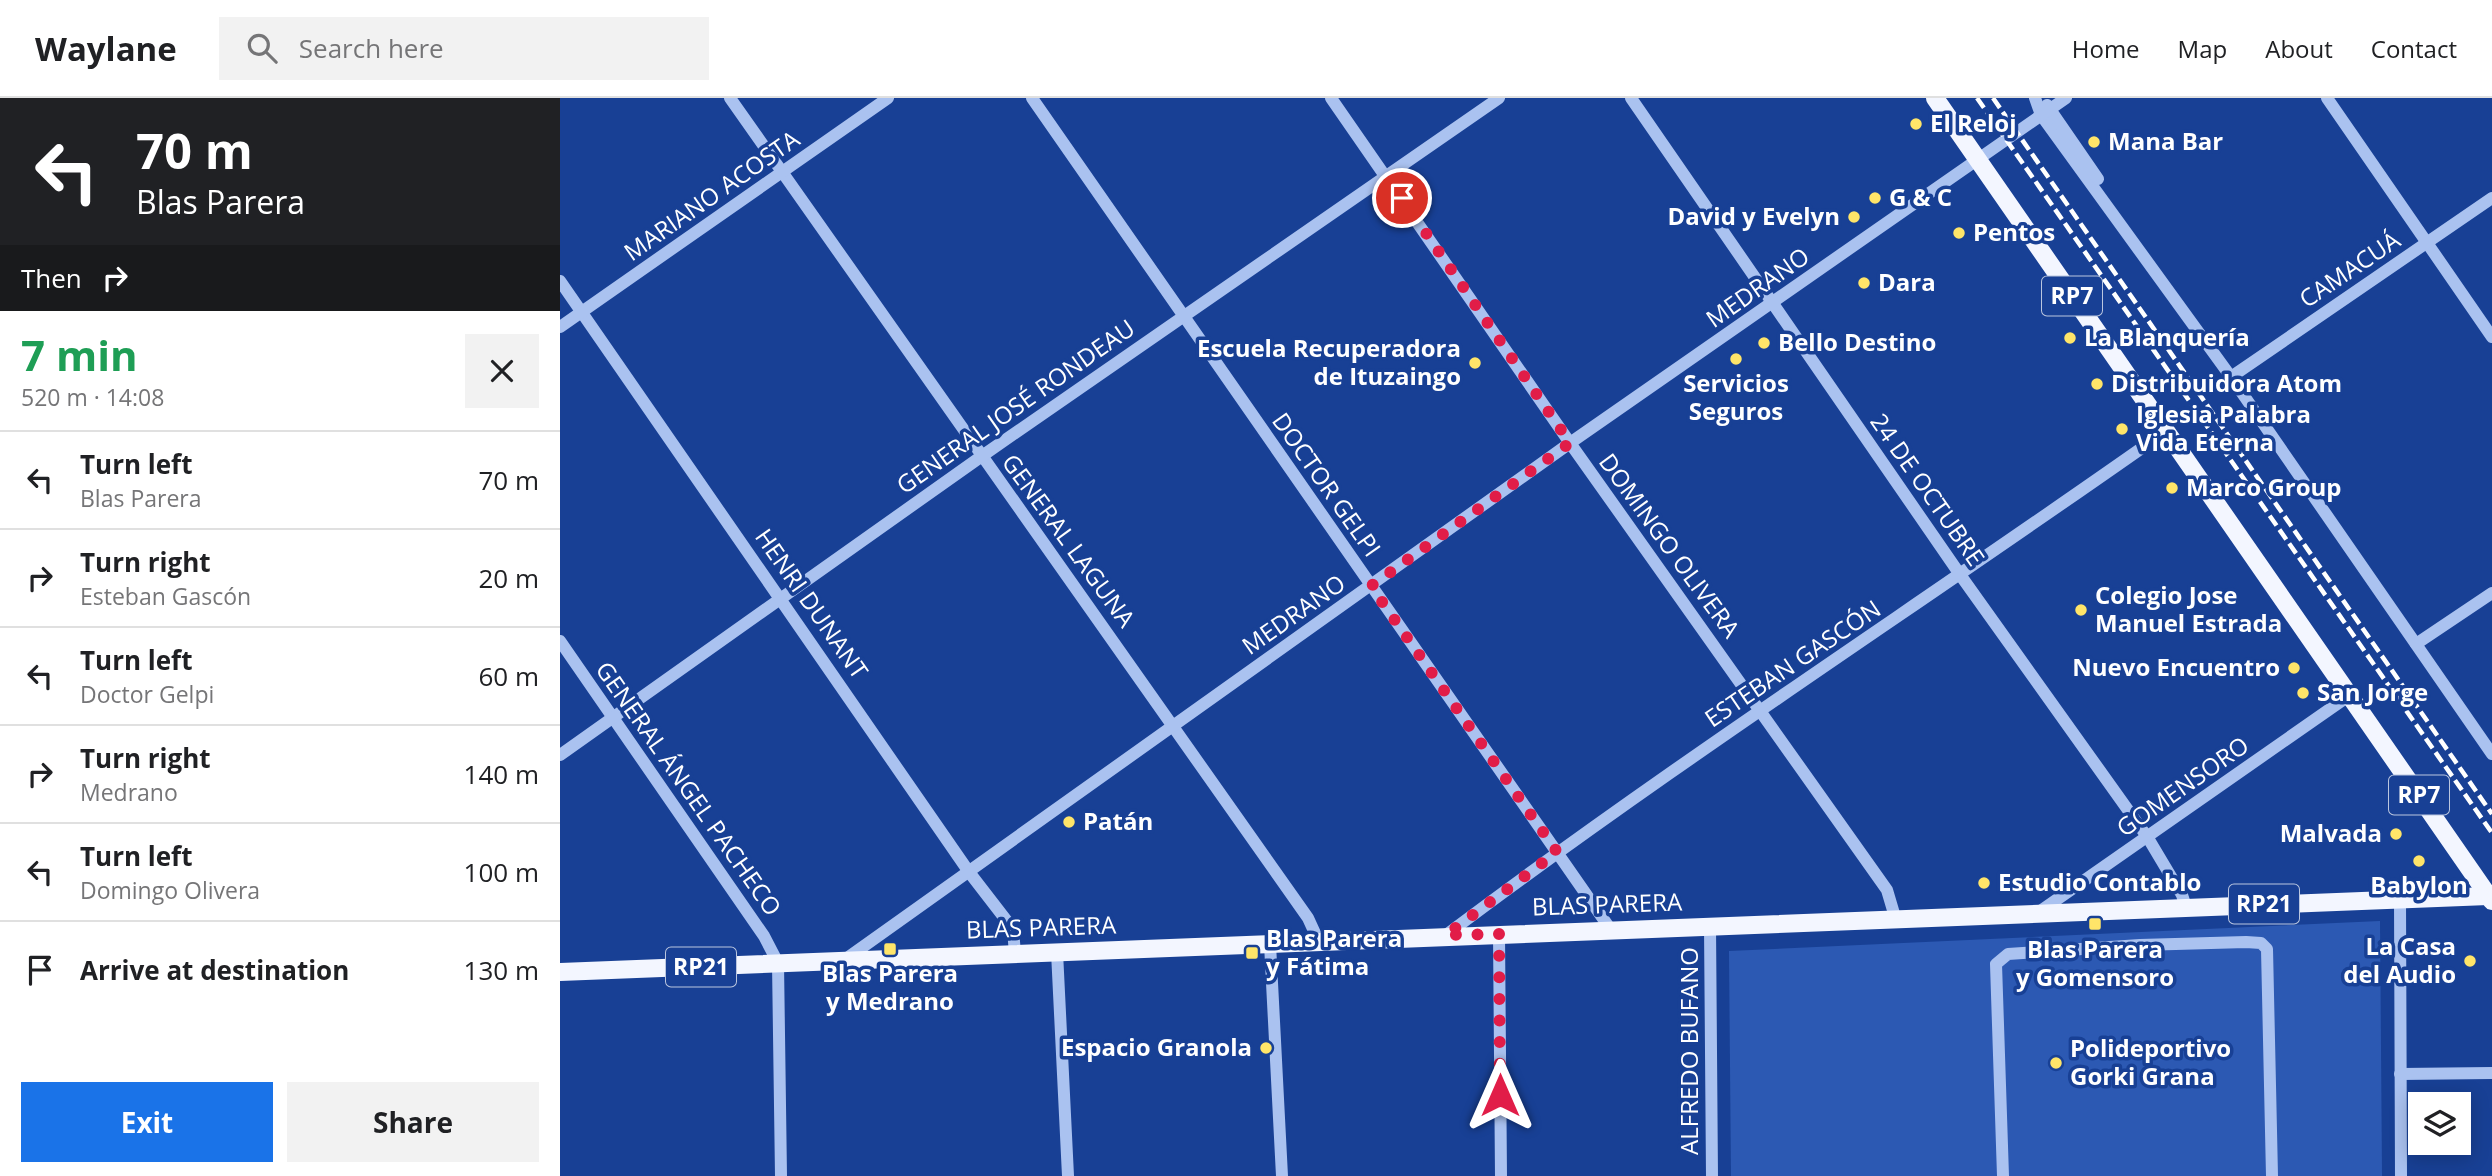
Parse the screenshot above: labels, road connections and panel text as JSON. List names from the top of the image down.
{
  "streets": {
    "main road": ["RP7", "RP21", "BLAS PARERA"],
    "street": [
      "MARIANO ACOSTA",
      "CAMACUÁ",
      "MEDRANO",
      "GENERAL JOSÉ RONDEAU",
      "DOCTOR GELPI",
      "24 DE OCTUBRE",
      "GENERAL LAGUNA",
      "DOMINGO OLIVERA",
      "HENRI DUNANT",
      "ESTEBAN GASCÓN",
      "GOMENSORO",
      "GENERAL ÁNGEL PACHECO",
      "ALFREDO BUFANO"
    ]
  },
  "crossings": [
    ["MARIANO ACOSTA", "GENERAL LAGUNA"],
    ["MARIANO ACOSTA", "HENRI DUNANT"],
    ["MEDRANO", "RP7"],
    ["MEDRANO", "DOCTOR GELPI"],
    ["MEDRANO", "24 DE OCTUBRE"],
    ["MEDRANO", "GENERAL LAGUNA"],
    ["MEDRANO", "DOMINGO OLIVERA"],
    ["MEDRANO", "HENRI DUNANT"],
    ["MEDRANO", "BLAS PARERA"],
    ["RP7", "ESTEBAN GASCÓN"],
    ["RP7", "GOMENSORO"],
    ["RP7", "BLAS PARERA"],
    ["GENERAL JOSÉ RONDEAU", "DOCTOR GELPI"],
    ["GENERAL JOSÉ RONDEAU", "GENERAL LAGUNA"],
    ["GENERAL JOSÉ RONDEAU", "DOMINGO OLIVERA"],
    ["GENERAL JOSÉ RONDEAU", "HENRI DUNANT"],
    ["GENERAL JOSÉ RONDEAU", "GENERAL ÁNGEL PACHECO"],
    ["DOCTOR GELPI", "ESTEBAN GASCÓN"],
    ["DOCTOR GELPI", "BLAS PARERA"],
    ["24 DE OCTUBRE", "ESTEBAN GASCÓN"],
    ["24 DE OCTUBRE", "GOMENSORO"],
    ["24 DE OCTUBRE", "BLAS PARERA"],
    ["GENERAL LAGUNA", "BLAS PARERA"],
    ["DOMINGO OLIVERA", "ESTEBAN GASCÓN"],
    ["DOMINGO OLIVERA", "BLAS PARERA"],
    ["HENRI DUNANT", "BLAS PARERA"],
    ["ESTEBAN GASCÓN", "BLAS PARERA"],
    ["GOMENSORO", "BLAS PARERA"],
    ["GENERAL ÁNGEL PACHECO", "BLAS PARERA"],
    ["BLAS PARERA", "ALFREDO BUFANO"]
  ],
  "places": {
    "other": [
      "El Reloj",
      "Mana Bar",
      "G & C",
      "David y Evelyn",
      "Pentos",
      "Dara",
      "La Blanquería",
      "Bello Destino",
      "Servicios Seguros",
      "Escuela Recuperadora de Ituzaingo",
      "Distribuidora Atom",
      "Iglesia Palabra Vida Eterna",
      "Marco Group",
      "Colegio Jose Manuel Estrada",
      "Nuevo Encuentro",
      "San Jorge",
      "Patán",
      "Malvada",
      "Babylon",
      "Estudio Contablo",
      "La Casa del Audio",
      "Espacio Granola",
      "Polideportivo Gorki Grana"
    ],
    "transit": ["Blas Parera y Gomensoro", "Blas Parera y Medrano", "Blas Parera y Fátima"]
  },
  "page": {
    "header": "Waylane",
    "search": "Search here",
    "nav": [
      "Home",
      "Map",
      "About",
      "Contact"
    ],
    "turn": ["70 m", "Blas Parera"],
    "then": "Then",
    "heading": ["7 min", "520 m · 14:08"],
    "list": [
      {
        "name": "Turn left",
        "note": "Blas Parera",
        "value": "70 m"
      },
      {
        "name": "Turn right",
        "note": "Esteban Gascón",
        "value": "20 m"
      },
      {
        "name": "Turn left",
        "note": "Doctor Gelpi",
        "value": "60 m"
      },
      {
        "name": "Turn right",
        "note": "Medrano",
        "value": "140 m"
      },
      {
        "name": "Turn left",
        "note": "Domingo Olivera",
        "value": "100 m"
      },
      {
        "name": "Arrive at destination",
        "value": "130 m"
      }
    ],
    "buttons": ["Exit", "Share"]
  }
}
